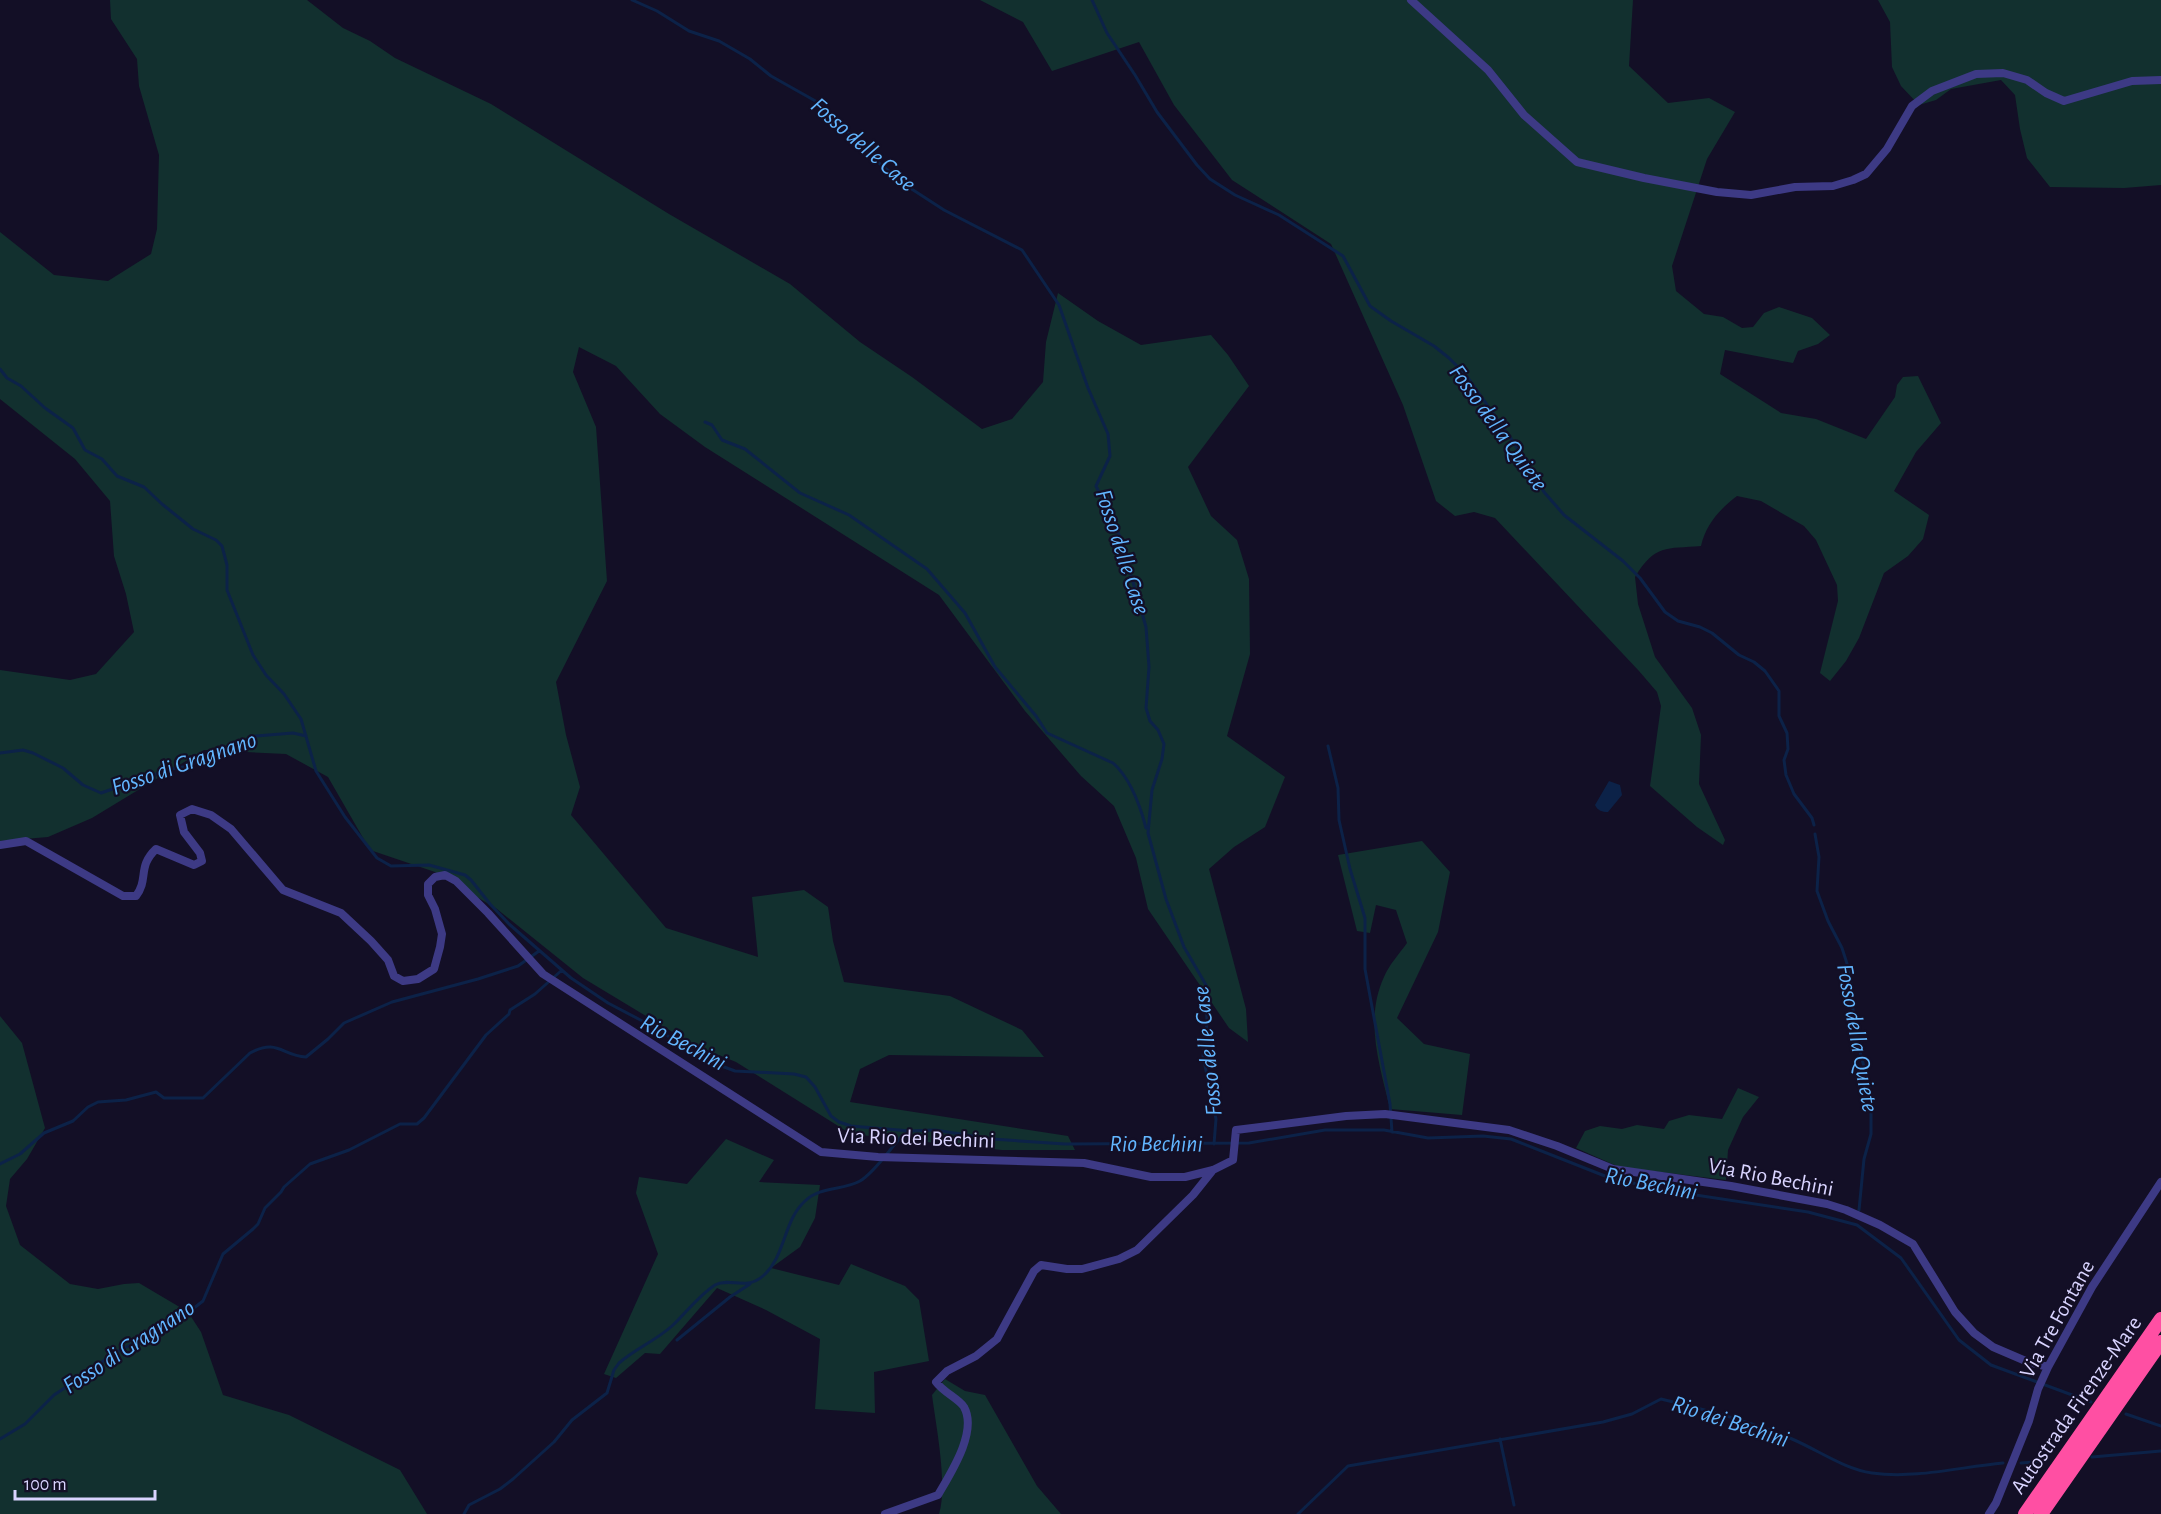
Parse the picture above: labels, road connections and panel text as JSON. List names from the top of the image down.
{
  "streets": {
    "highway": ["Autostrada Firenze-Mare"],
    "street": ["Via Rio dei Bechini", "Via Rio Bechini", "Via Tre Fontane"]
  },
  "crossings": [
    ["Via Rio dei Bechini", "Via Rio Bechini"],
    ["Via Rio Bechini", "Via Tre Fontane"]
  ],
  "water": [
    "Fosso delle Case",
    "Fosso della Quiete",
    "Fosso di Gragnano",
    "Rio Bechini",
    "Rio dei Bechini"
  ],
  "scale_bar": "100 m"
}
